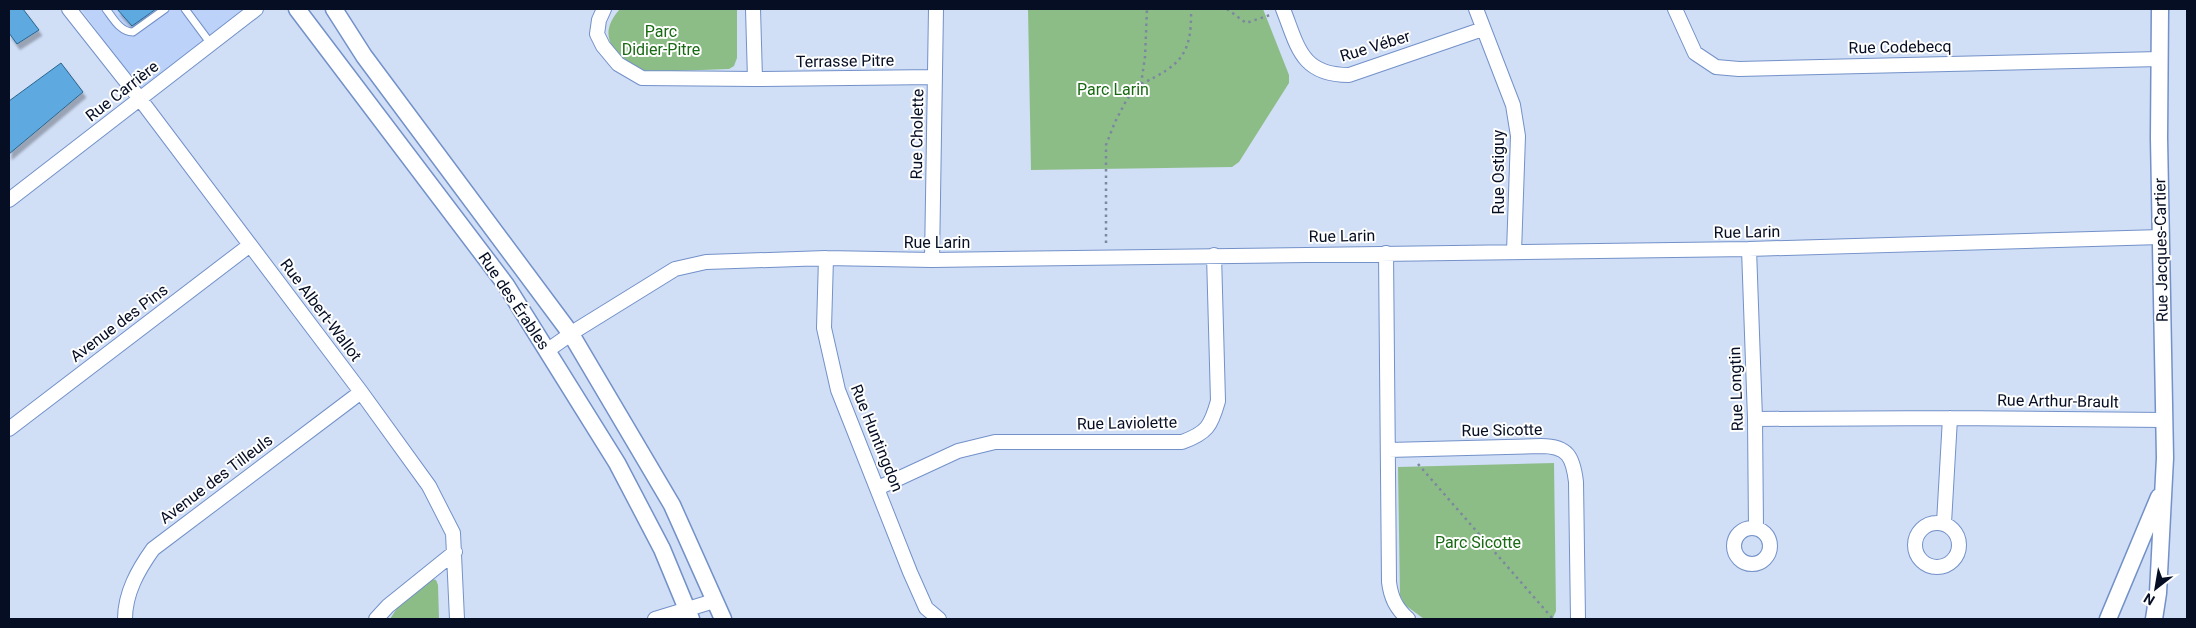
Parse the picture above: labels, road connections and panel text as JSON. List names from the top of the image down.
{
  "streets": {
    "street": [
      "Rue Véber",
      "Rue Codebecq",
      "Terrasse Pitre",
      "Rue Carrière",
      "Rue Cholette",
      "Rue Ostiguy",
      "Rue Larin",
      "Rue Jacques-Cartier",
      "Rue des Érables",
      "Rue Albert-Wallot",
      "Avenue des Pins",
      "Rue Longtin",
      "Rue Arthur-Brault",
      "Rue Laviolette",
      "Rue Sicotte",
      "Rue Huntingdon",
      "Avenue des Tilleuls"
    ]
  },
  "crossings": [
    ["Rue Véber", "Rue Ostiguy"],
    ["Rue Codebecq", "Rue Jacques-Cartier"],
    ["Terrasse Pitre", "Rue Cholette"],
    ["Rue Carrière", "Rue Albert-Wallot"],
    ["Rue Cholette", "Rue Larin"],
    ["Rue Ostiguy", "Rue Larin"],
    ["Rue Larin", "Rue Jacques-Cartier"],
    ["Rue Larin", "Rue des Érables"],
    ["Rue Larin", "Rue Longtin"],
    ["Rue Larin", "Rue Laviolette"],
    ["Rue Larin", "Rue Huntingdon"],
    ["Rue Jacques-Cartier", "Rue Arthur-Brault"],
    ["Rue Albert-Wallot", "Avenue des Pins"],
    ["Rue Albert-Wallot", "Avenue des Tilleuls"],
    ["Rue Longtin", "Rue Arthur-Brault"],
    ["Rue Laviolette", "Rue Huntingdon"]
  ],
  "parks": ["Parc Didier-Pitre", "Parc Larin", "Parc Sicotte"],
  "north": "bottom left"
}
